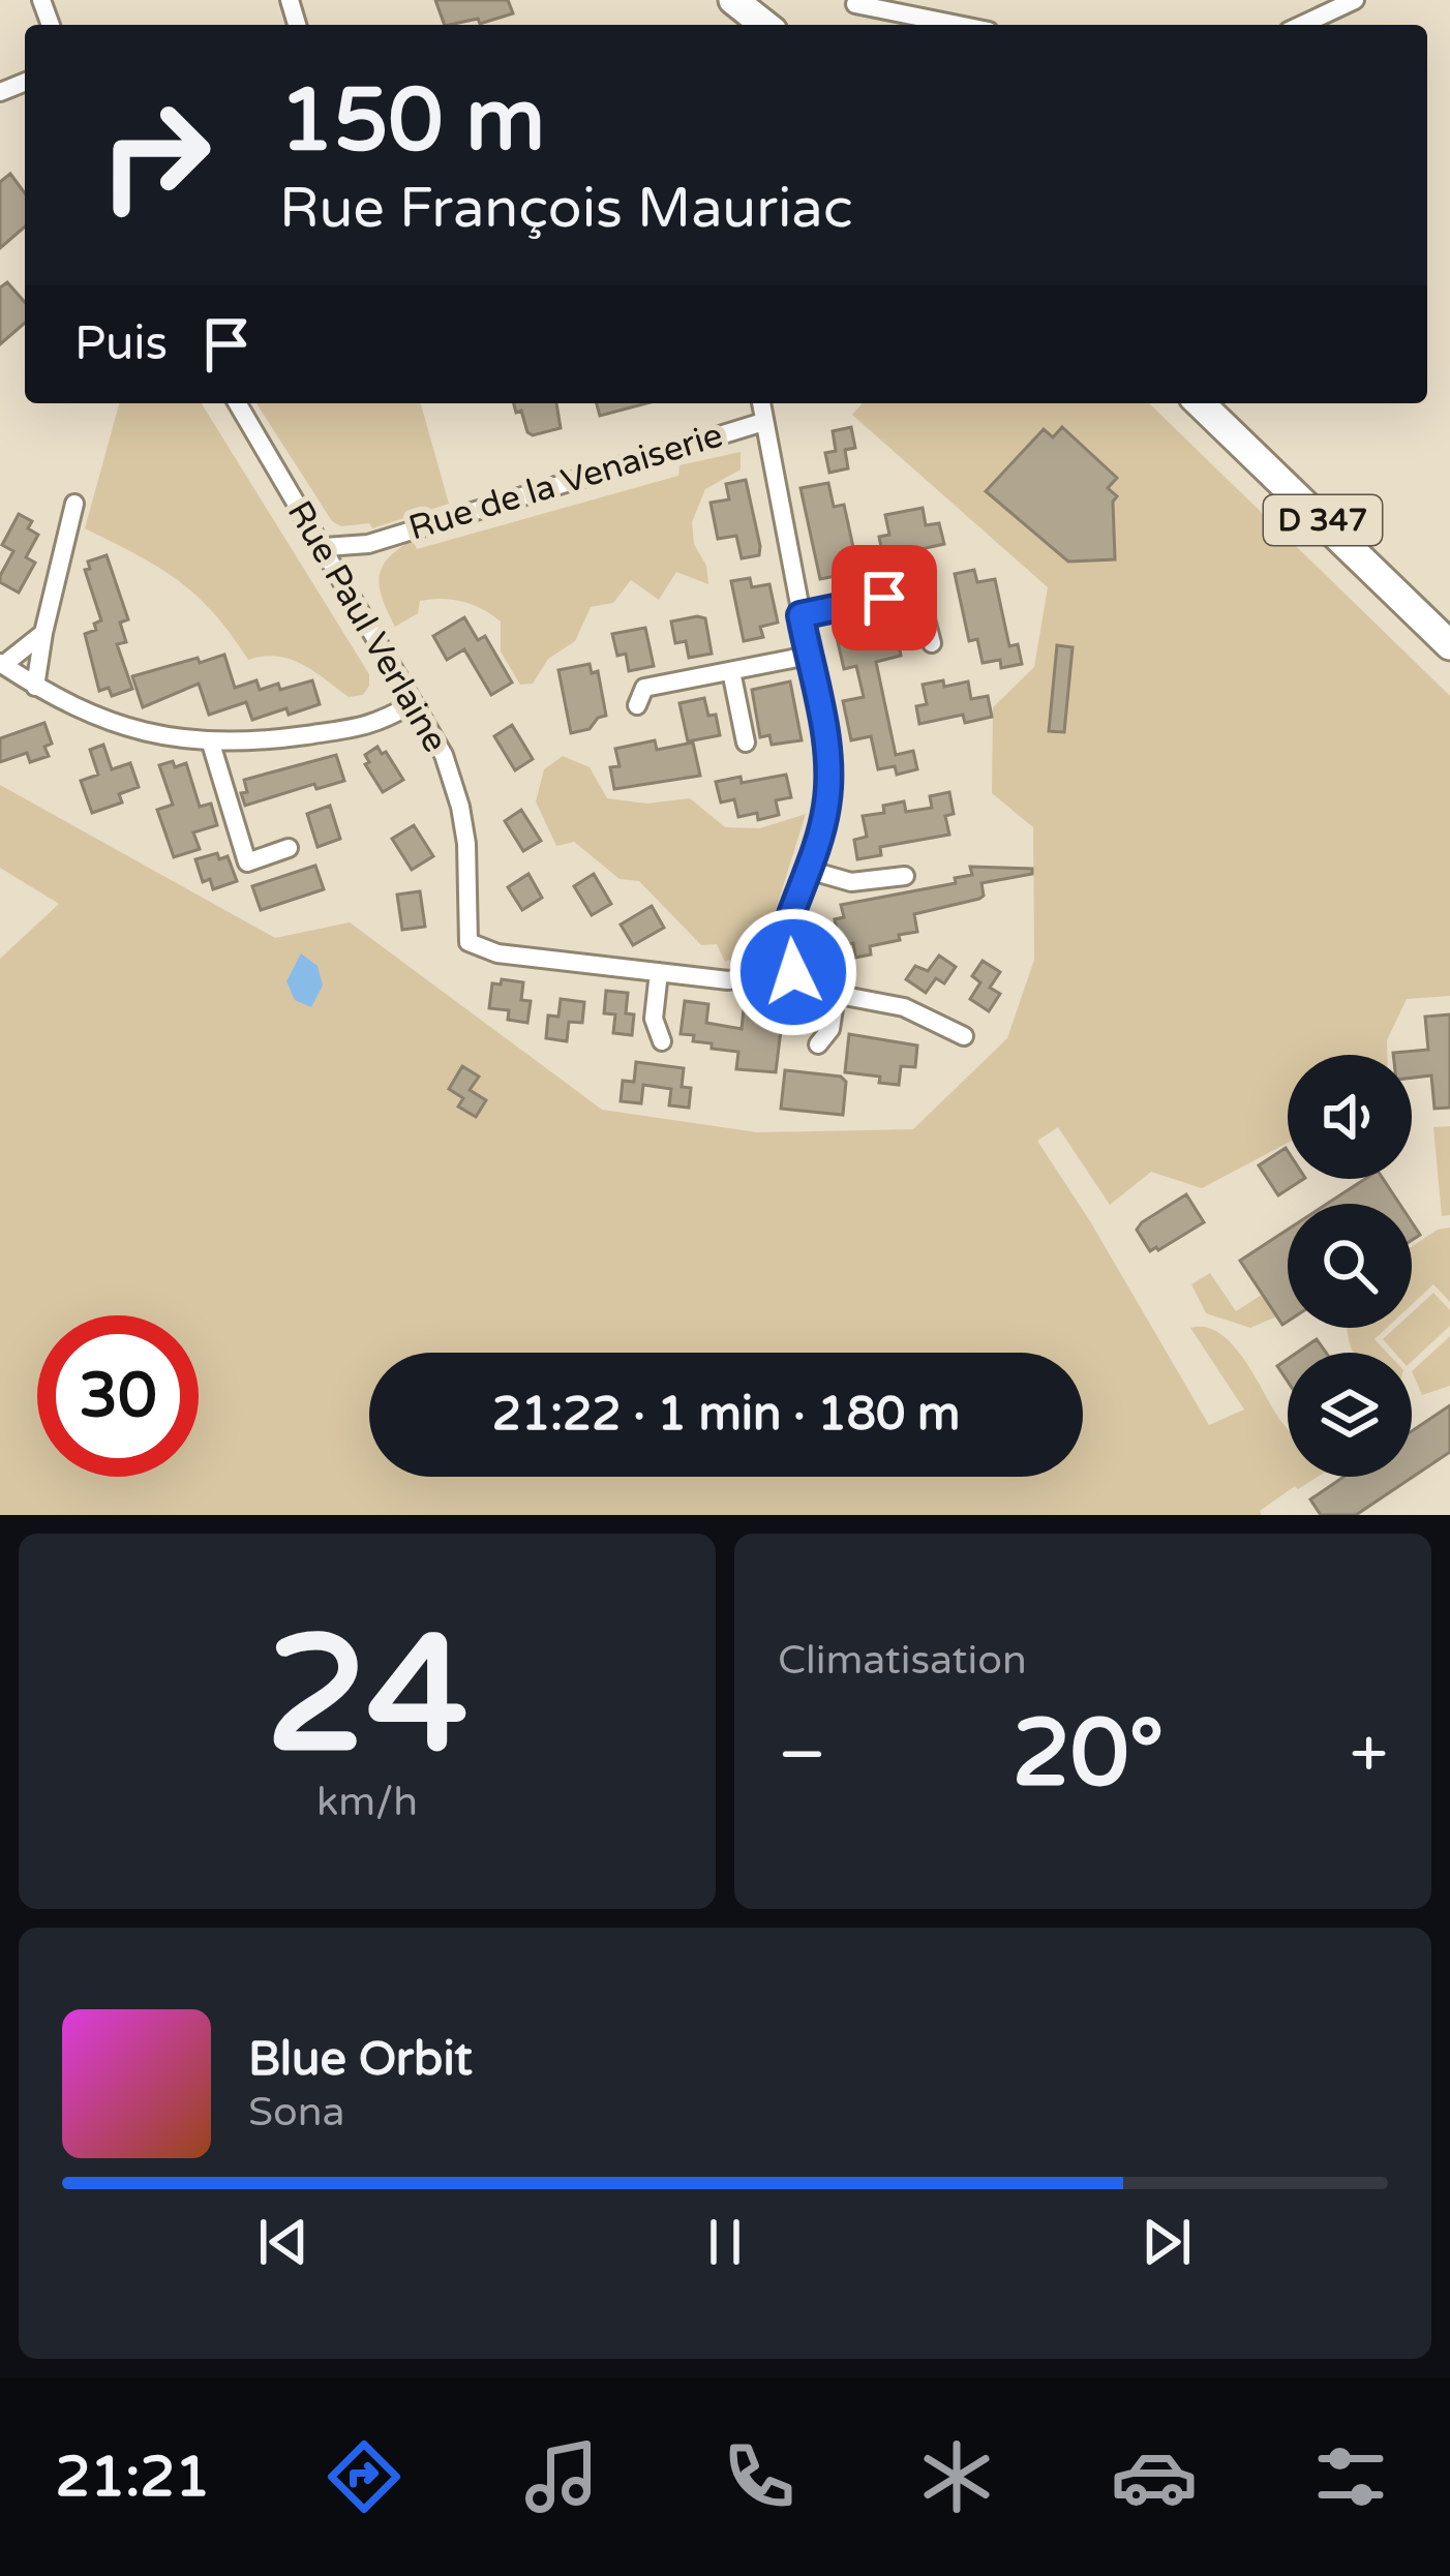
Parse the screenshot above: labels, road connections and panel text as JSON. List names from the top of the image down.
{
  "streets": {
    "main road": ["D 347"],
    "street": ["Rue de la Venaiserie", "Rue Paul Verlaine"]
  },
  "crossings": [
    ["Rue de la Venaiserie", "Rue Paul Verlaine"]
  ],
  "page": {
    "turn": ["150 m", "Rue François Mauriac"],
    "then": "Puis",
    "limit": "30",
    "trip": "21:22 · 1 min · 180 m",
    "tile": [
      ["24", "km/h"],
      "Climatisation"
    ],
    "heat": ["−", "20°", "+"],
    "song": ["Blue Orbit", "Sona"],
    "tabs": "21:21"
  }
}
